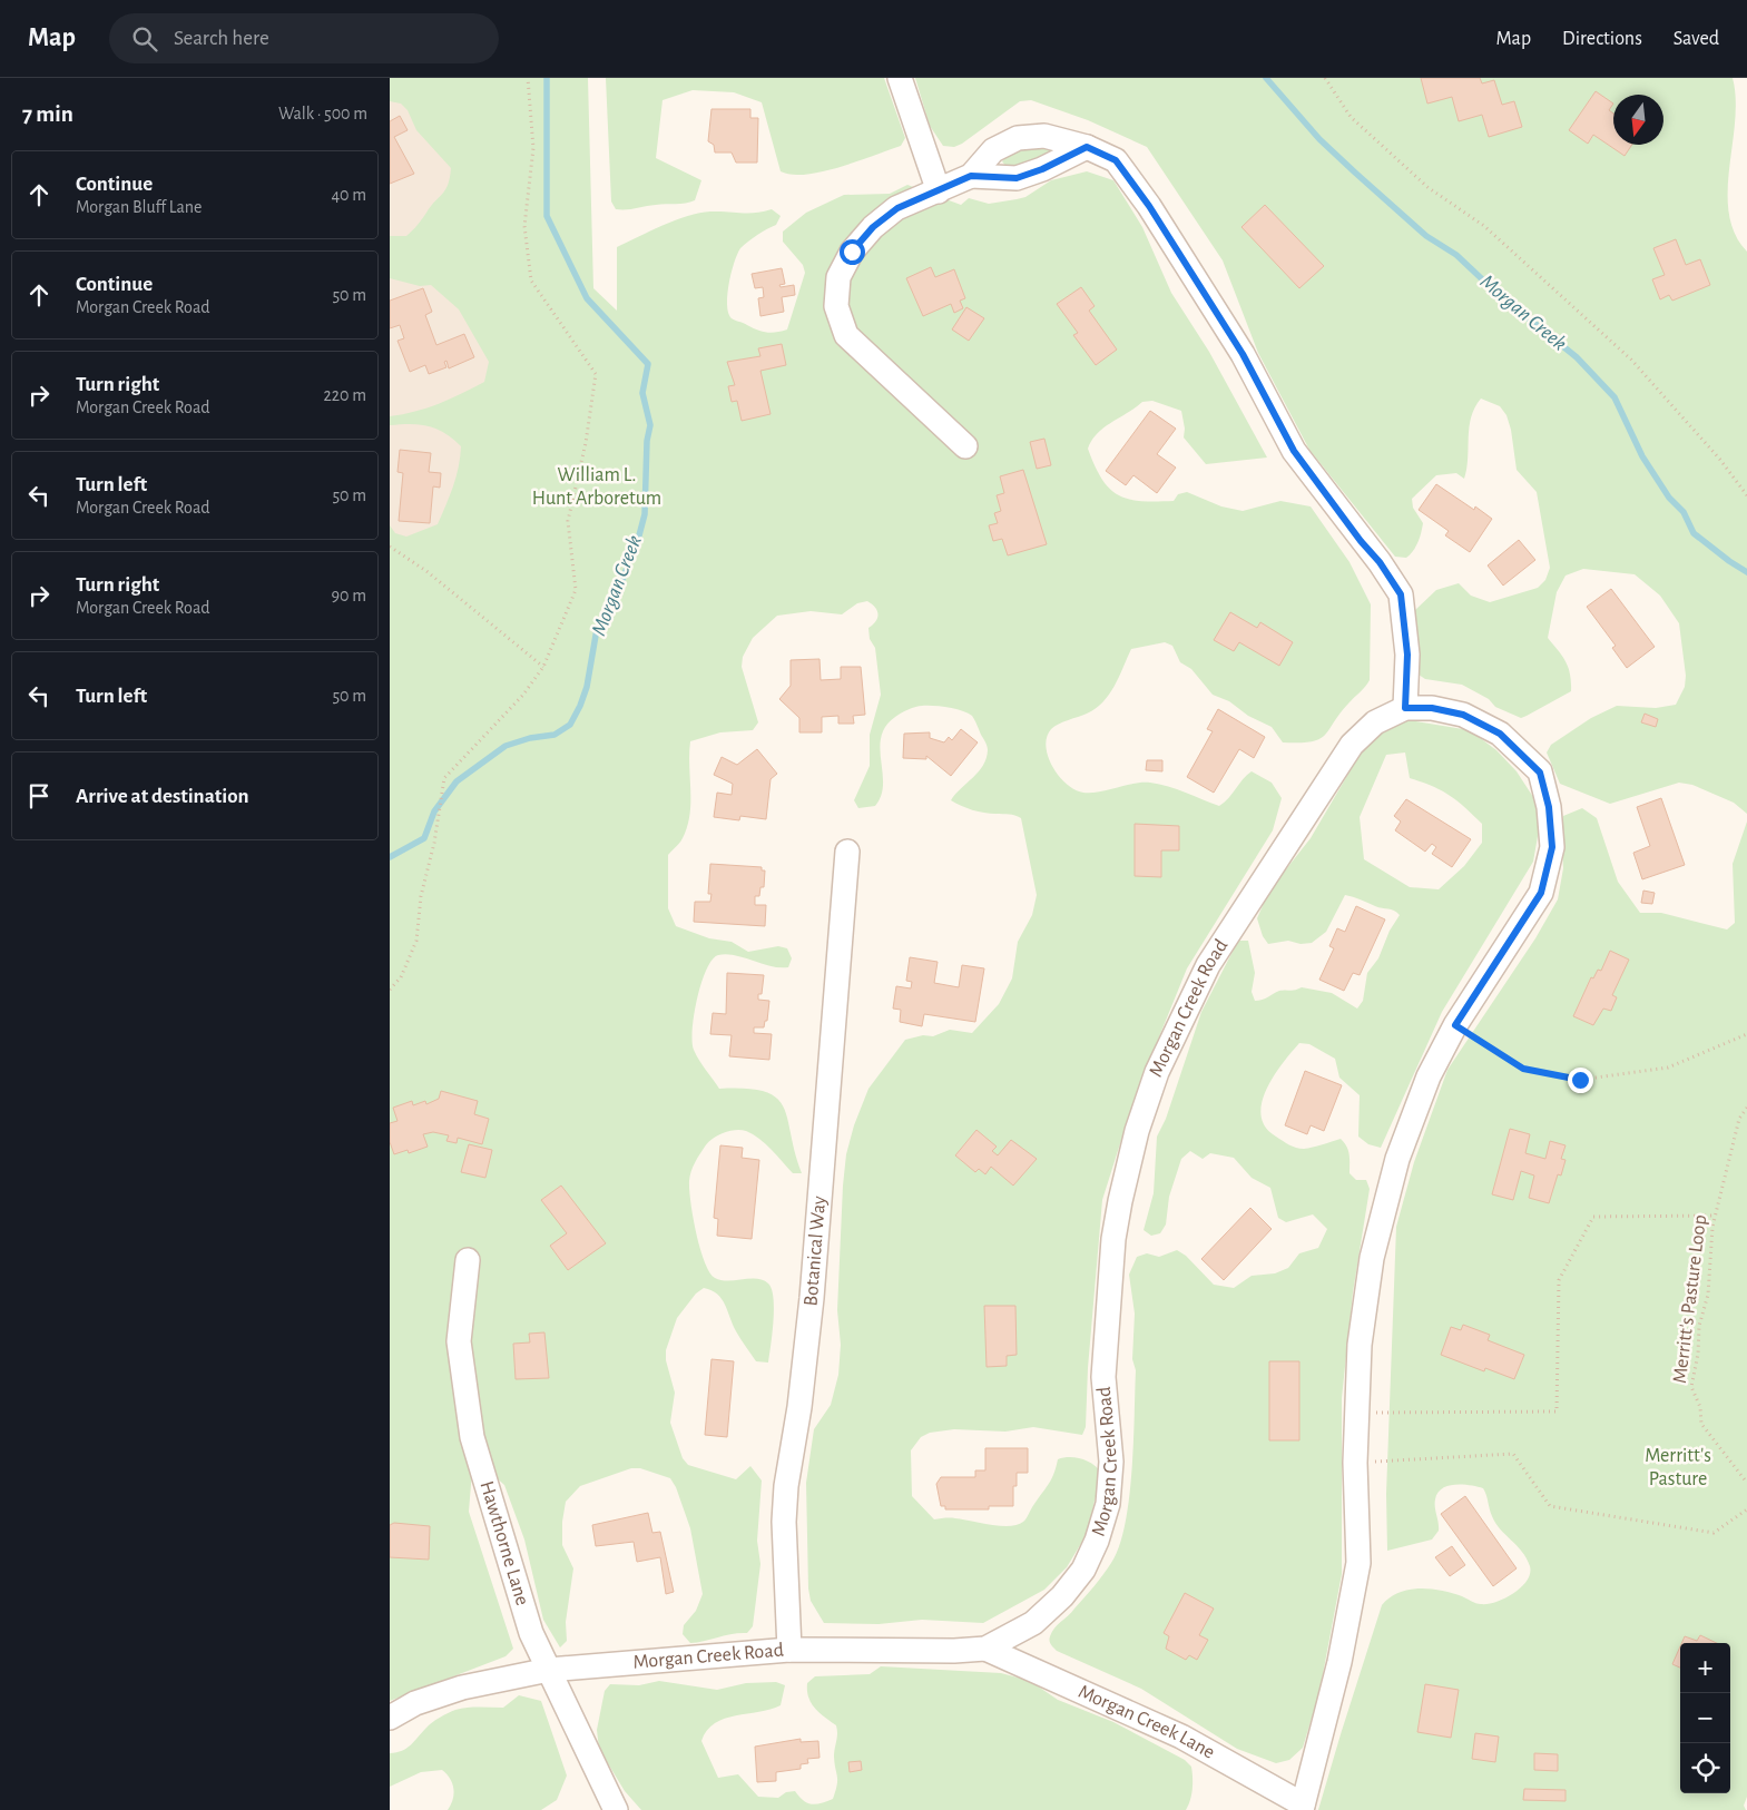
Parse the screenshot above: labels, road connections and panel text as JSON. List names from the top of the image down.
{
  "streets": {
    "street": [
      "Morgan Creek Road",
      "Botanical Way",
      "Hawthorne Lane",
      "Morgan Creek Lane"
    ],
    "path": ["Merritt's Pasture Loop"]
  },
  "crossings": [
    ["Morgan Creek Road", "Botanical Way"],
    ["Morgan Creek Road", "Hawthorne Lane"],
    ["Morgan Creek Road", "Morgan Creek Lane"]
  ],
  "water": ["Morgan Creek"],
  "parks": ["William L. Hunt Arboretum", "Merritt's Pasture"],
  "north": "bottom",
  "page": {
    "header": "Map",
    "search": "Search here",
    "nav": ["Map", "Directions", "Saved"],
    "heading": ["7 min", "Walk · 500 m"],
    "list": [
      ["Continue", "Morgan Bluff Lane", "40 m"],
      ["Continue", "Morgan Creek Road", "50 m"],
      ["Turn right", "Morgan Creek Road", "220 m"],
      ["Turn left", "Morgan Creek Road", "50 m"],
      ["Turn right", "Morgan Creek Road", "90 m"],
      ["Turn left", "50 m"],
      "Arrive at destination"
    ],
    "map_buttons": ["+", "−"]
  }
}
